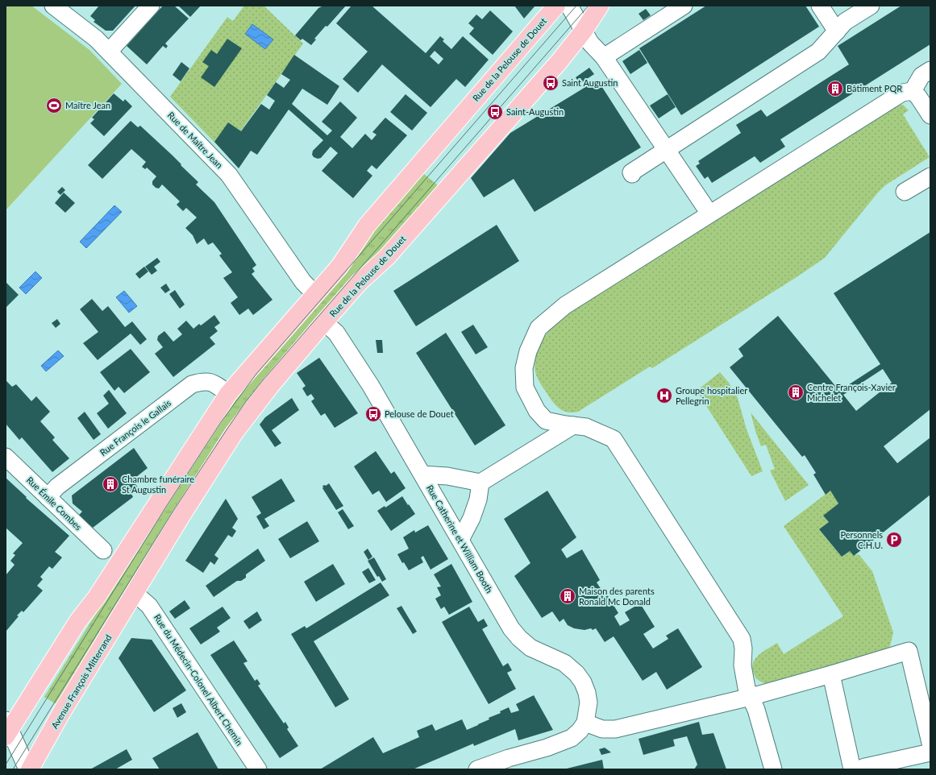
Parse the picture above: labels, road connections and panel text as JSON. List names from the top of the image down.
{
  "streets": {
    "main road": ["Rue de la Pelouse de Douet", "Avenue François Mitterrand"],
    "street": [
      "Rue de Maître Jean",
      "Rue François le Gallais",
      "Rue Émile Combes",
      "Rue Catherine et William Booth",
      "Rue du Médecin-Colonel Albert Chemin"
    ]
  },
  "crossings": [
    ["Rue de la Pelouse de Douet", "Rue de Maître Jean"],
    ["Rue de la Pelouse de Douet", "Rue François le Gallais"],
    ["Rue de la Pelouse de Douet", "Rue Catherine et William Booth"],
    ["Rue de la Pelouse de Douet", "Rue du Médecin-Colonel Albert Chemin"],
    ["Rue de la Pelouse de Douet", "Avenue François Mitterrand"],
    ["Rue François le Gallais", "Rue Émile Combes"],
    ["Rue du Médecin-Colonel Albert Chemin", "Avenue François Mitterrand"]
  ],
  "places": {
    "bus stop": ["Saint Augustin", "Saint-Augustin", "Pelouse de Douet"],
    "building": [
      "Bâtiment PQR",
      "Centre François-Xavier Michelet",
      "Chambre funéraire St Augustin",
      "Maison des parents Ronald Mc Donald"
    ],
    "sports": ["Maître Jean"],
    "hospital": ["Groupe hospitalier Pellegrin"],
    "parking": ["Personnels C.H.U."]
  }
}
